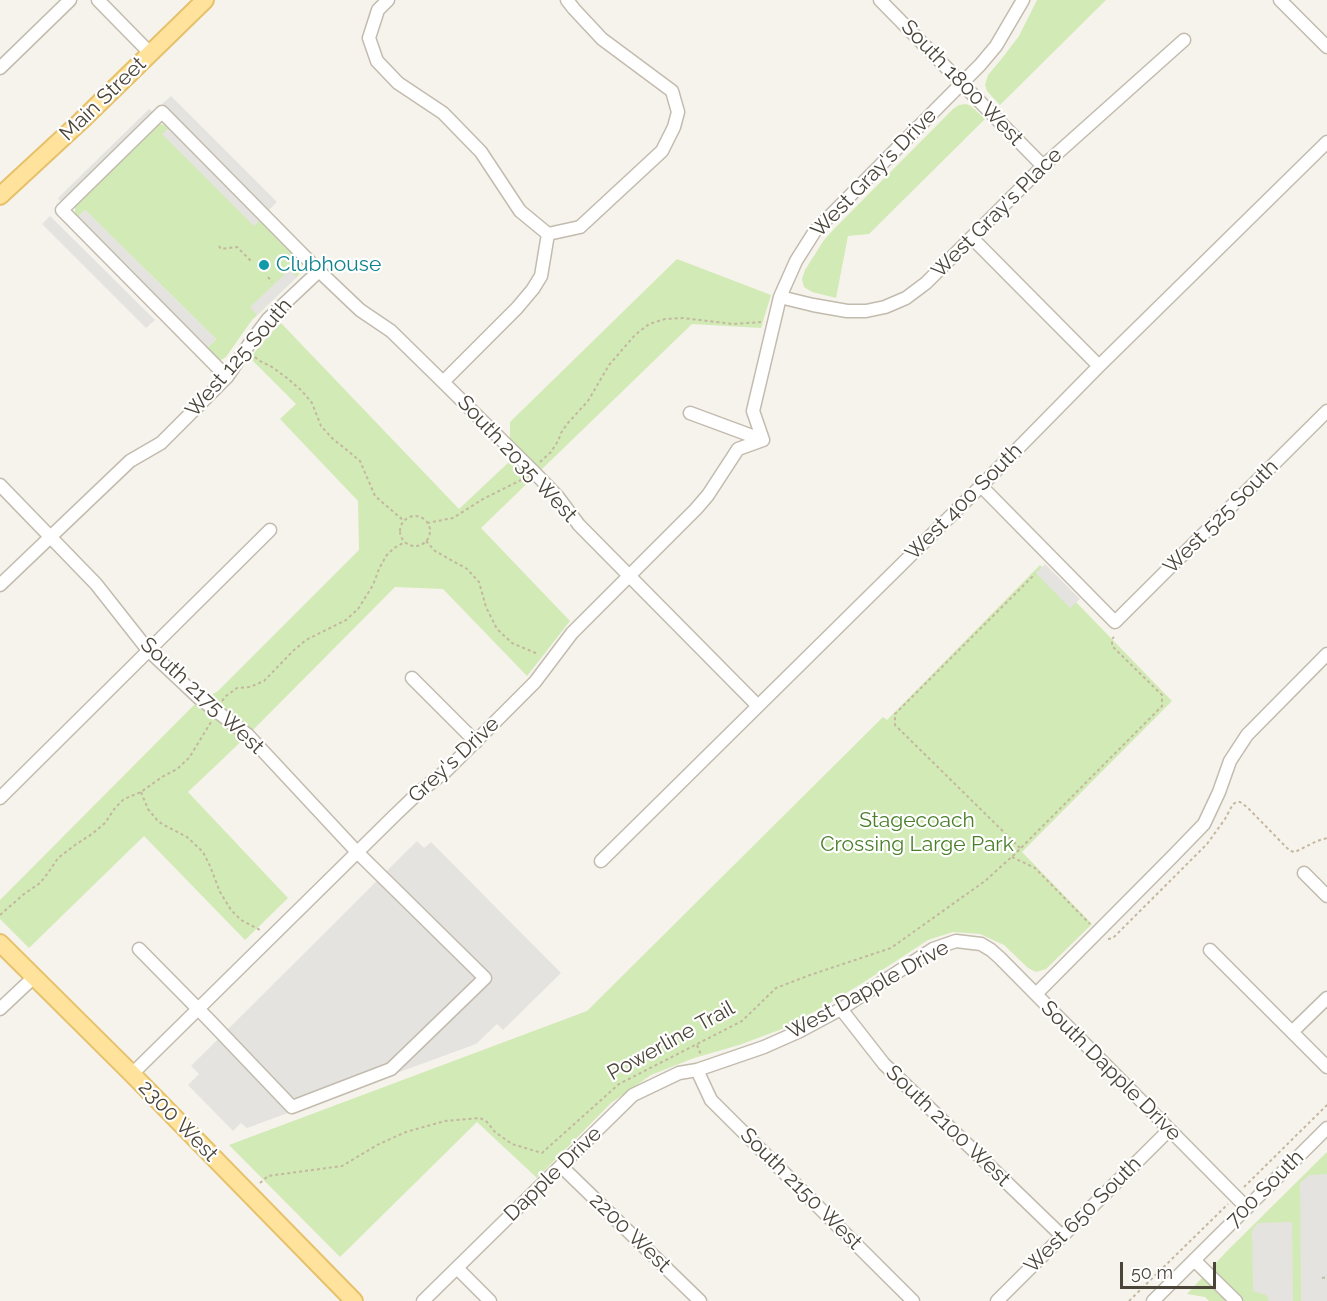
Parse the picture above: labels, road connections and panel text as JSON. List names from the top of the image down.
{
  "streets": {
    "main road": ["Main Street", "2300 West"],
    "street": [
      "South 1800 West",
      "West Gray's Drive",
      "West Gray's Place",
      "West 125 South",
      "South 2035 West",
      "West 400 South",
      "West 525 South",
      "South 2175 West",
      "Grey's Drive",
      "West Dapple Drive",
      "South Dapple Drive",
      "South 2100 West",
      "Dapple Drive",
      "South 2150 West",
      "700 South",
      "West 650 South",
      "2200 West"
    ],
    "path": ["Powerline Trail"]
  },
  "crossings": [
    ["South 1800 West", "West Gray's Drive"],
    ["South 1800 West", "West Gray's Place"],
    ["West Gray's Drive", "West Gray's Place"],
    ["West Gray's Drive", "Grey's Drive"],
    ["West 125 South", "South 2035 West"],
    ["West 125 South", "South 2175 West"],
    ["South 2035 West", "West 400 South"],
    ["South 2035 West", "Grey's Drive"],
    ["West 400 South", "West 525 South"],
    ["South 2175 West", "Grey's Drive"],
    ["Grey's Drive", "2300 West"],
    ["West Dapple Drive", "South Dapple Drive"],
    ["West Dapple Drive", "South 2100 West"],
    ["West Dapple Drive", "Dapple Drive"],
    ["West Dapple Drive", "South 2150 West"],
    ["South Dapple Drive", "700 South"],
    ["South Dapple Drive", "West 650 South"],
    ["South 2100 West", "West 650 South"],
    ["Dapple Drive", "South 2150 West"],
    ["Dapple Drive", "2200 West"]
  ],
  "parks": ["Stagecoach Crossing Large Park"],
  "places": ["Clubhouse"],
  "scale_bar": "50 m"
}
